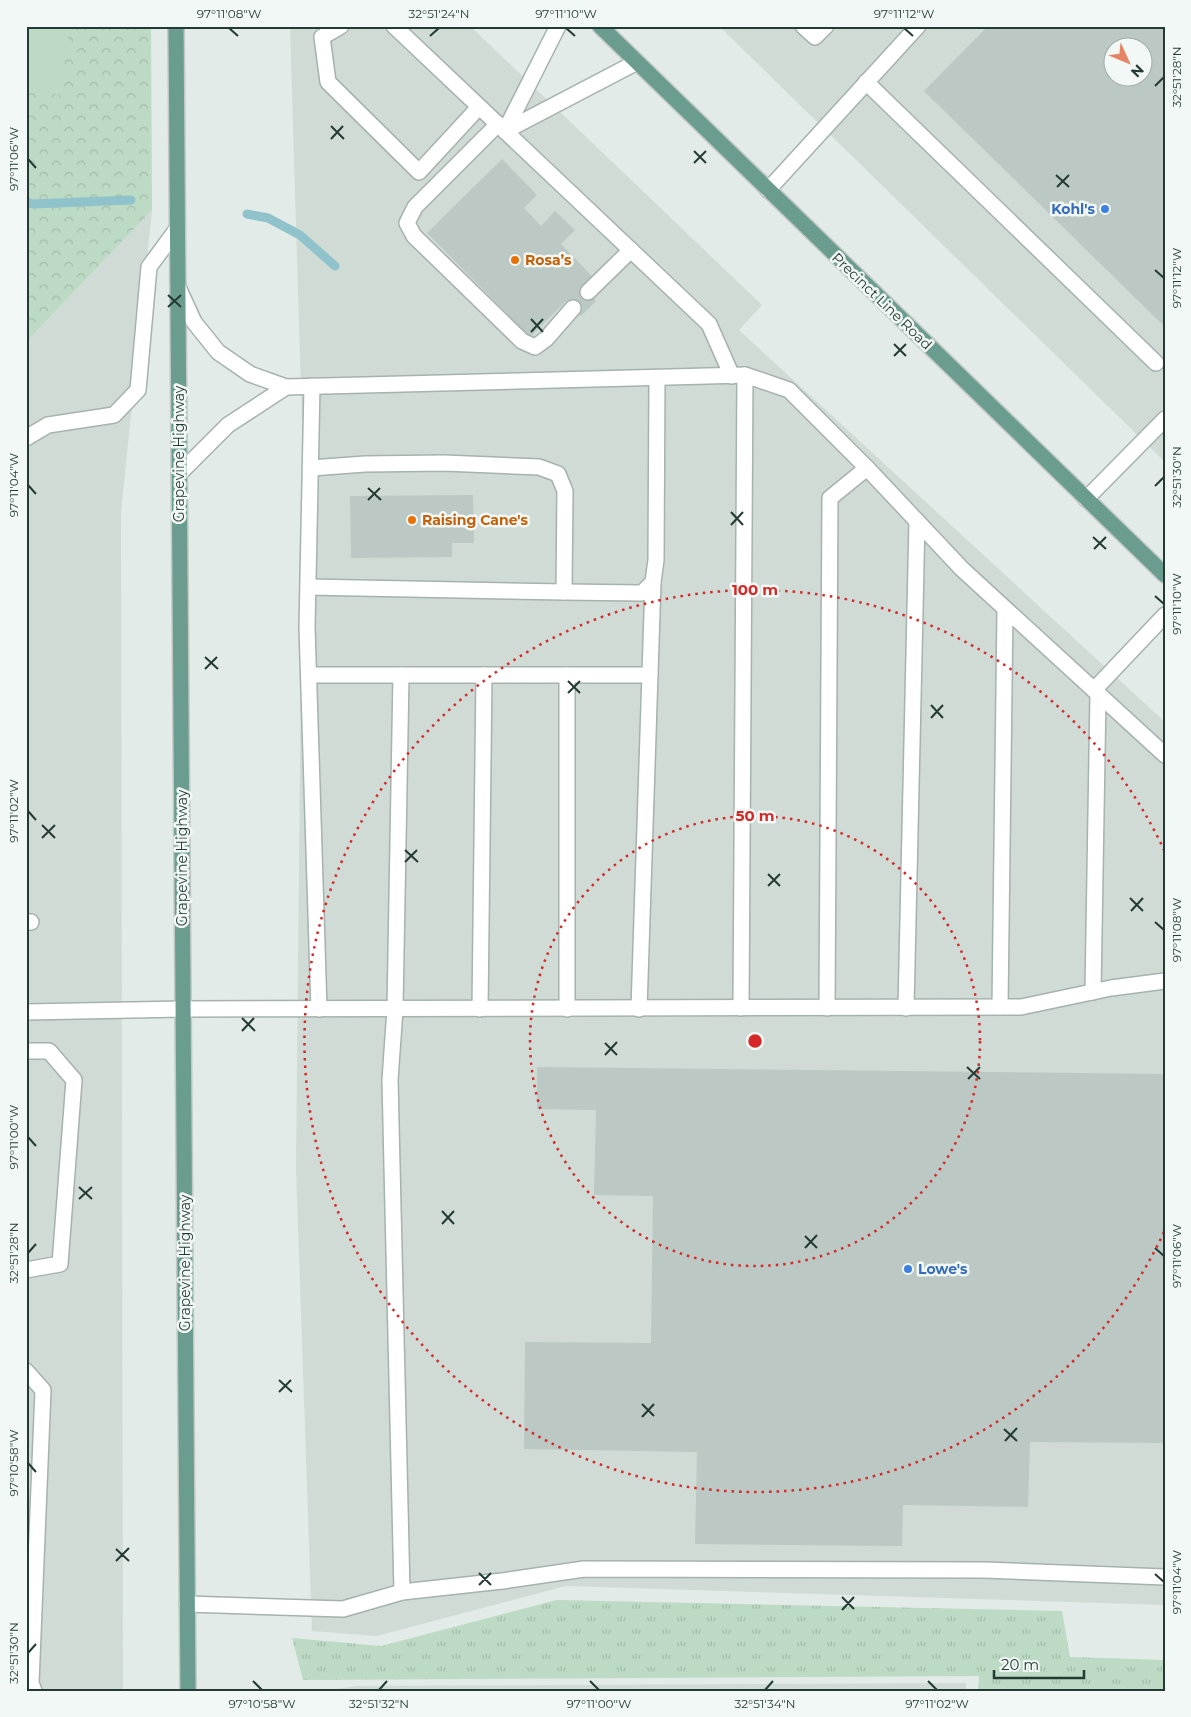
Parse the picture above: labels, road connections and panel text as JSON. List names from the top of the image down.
{
  "streets": {
    "main road": ["Precinct Line Road", "Grapevine Highway"]
  },
  "places": [
    "Kohl's",
    "Rosa’s",
    "Raising Cane's",
    "Lowe's"
  ],
  "scale_bar": "20 m",
  "north": "bottom right",
  "coordinates": [
    "97°11'08\"W",
    "32°51'24\"N",
    "97°11'10\"W",
    "97°11'12\"W",
    "32°51'28\"N",
    "97°11'06\"W",
    "32°51'30\"N",
    "97°11'04\"W",
    "97°11'02\"W",
    "97°11'00\"W",
    "97°10'58\"W",
    "32°51'32\"N",
    "32°51'34\"N"
  ],
  "rings": ["100 m", "50 m"]
}
